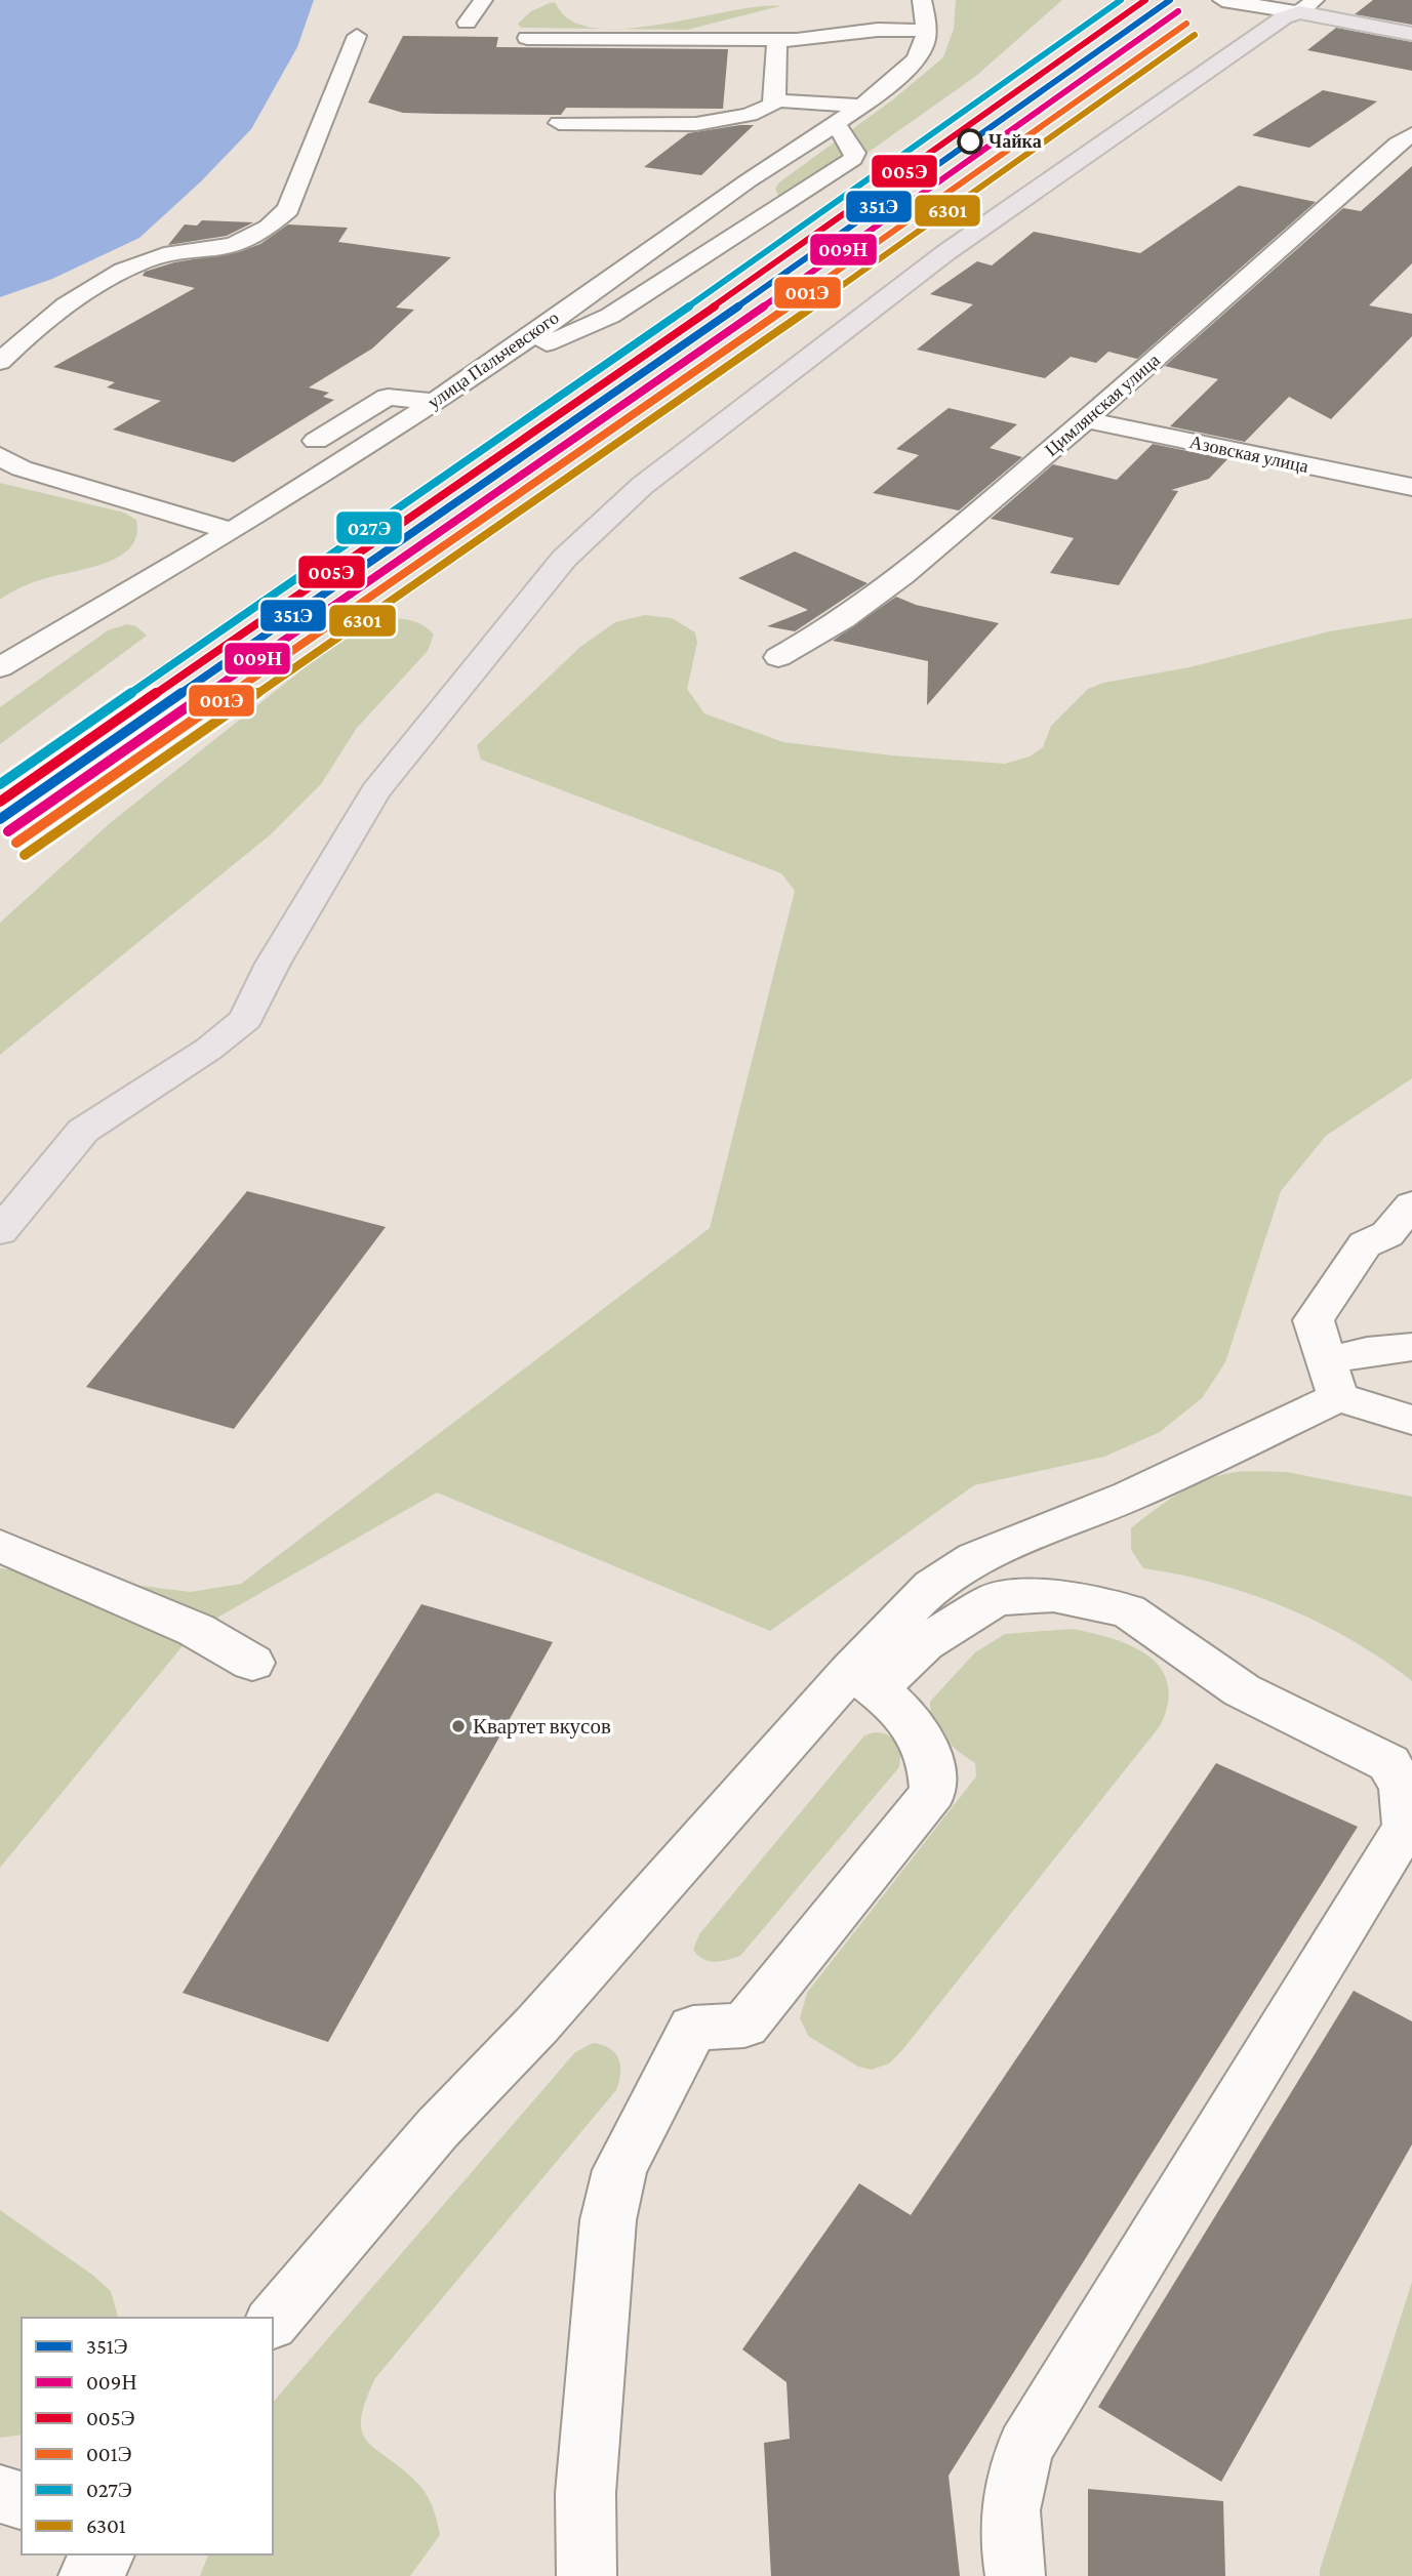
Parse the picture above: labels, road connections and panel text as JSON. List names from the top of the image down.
{
  "streets": {
    "street": ["улица Пальчевского", "Цимлянская улица", "Азовская улица"]
  },
  "crossings": [
    ["Цимлянская улица", "Азовская улица"]
  ],
  "places": ["Чайка", "Квартет вкусов"],
  "lines": [
    "transit line 351Э",
    "transit line 005Э",
    "transit line 027Э",
    "transit line 009Н",
    "transit line 001Э",
    "transit line 6301"
  ],
  "legend": [
    "351Э",
    "009Н",
    "005Э",
    "001Э",
    "027Э",
    "6301"
  ]
}
